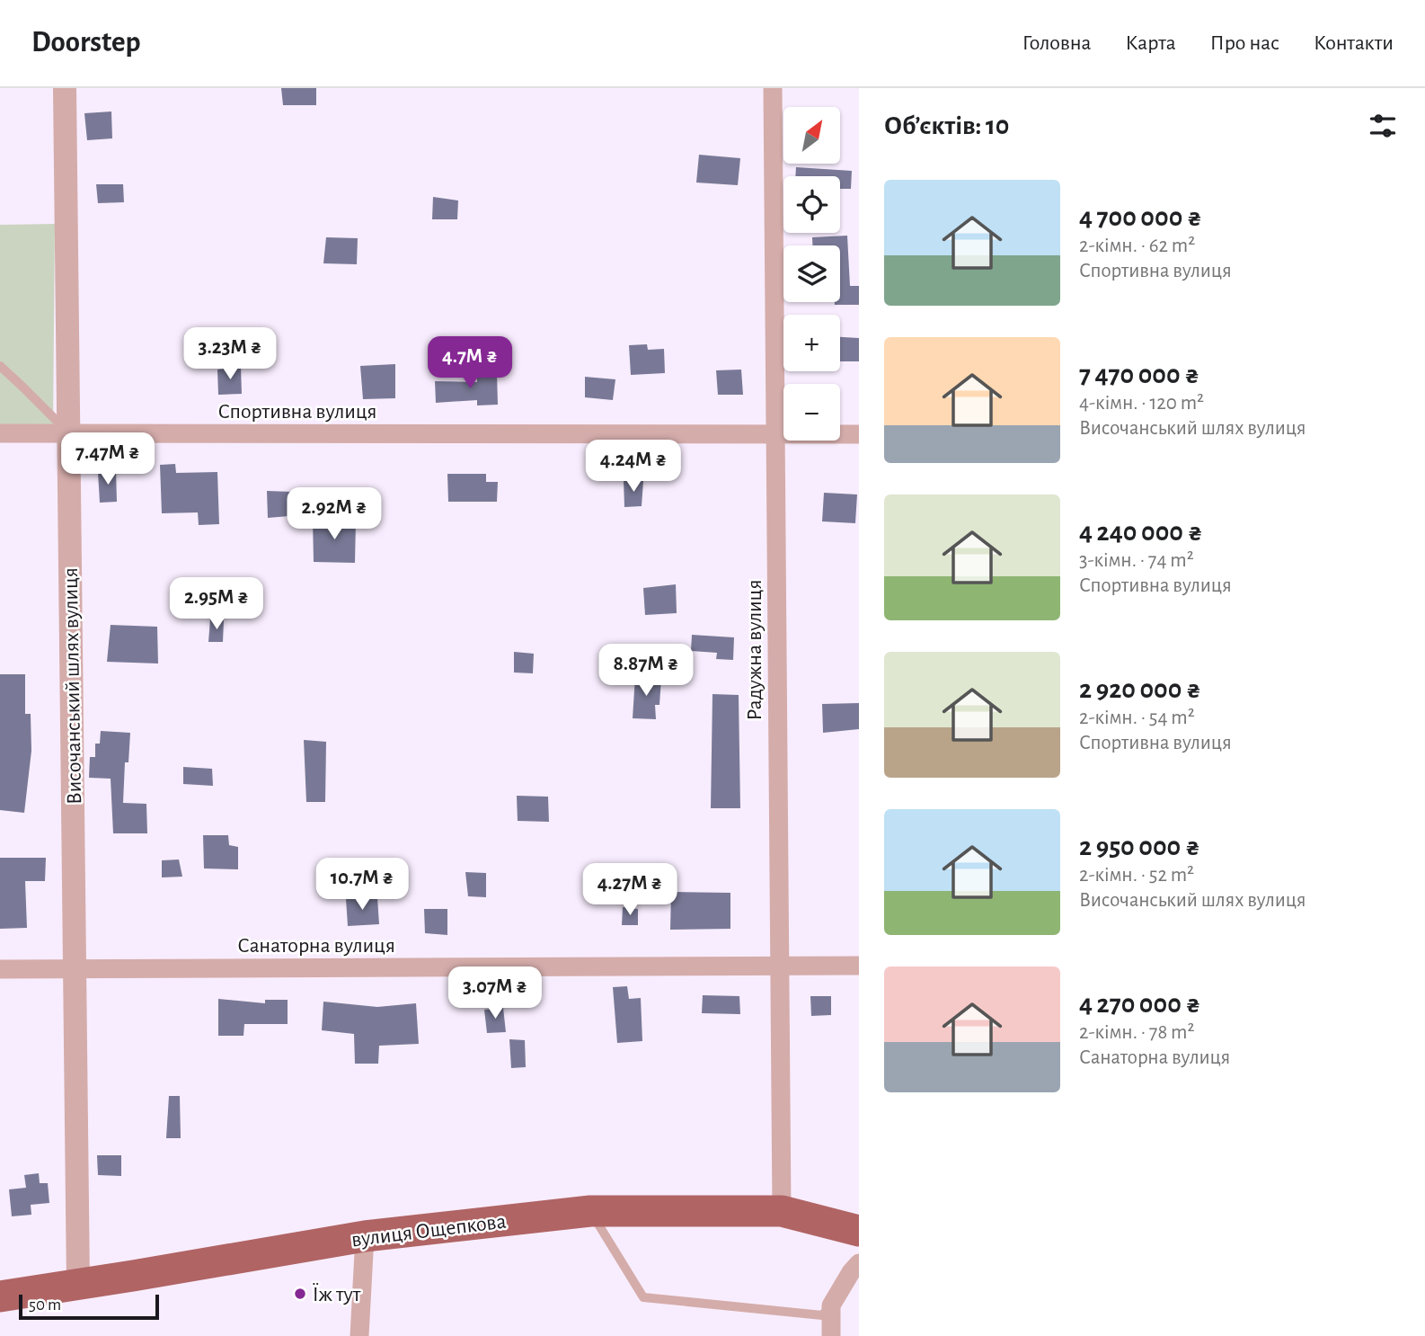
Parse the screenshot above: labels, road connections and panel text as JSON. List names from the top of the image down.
{
  "streets": {
    "highway": ["вулиця Ощепкова"],
    "street": [
      "Спортивна вулиця",
      "Радужна вулиця",
      "Височанський шлях вулиця",
      "Санаторна вулиця"
    ]
  },
  "crossings": [
    ["Спортивна вулиця", "Радужна вулиця"],
    ["Спортивна вулиця", "Височанський шлях вулиця"],
    ["Радужна вулиця", "Санаторна вулиця"],
    ["Радужна вулиця", "вулиця Ощепкова"],
    ["Височанський шлях вулиця", "Санаторна вулиця"],
    ["Височанський шлях вулиця", "вулиця Ощепкова"]
  ],
  "places": ["Їж тут"],
  "scale_bar": "50 m",
  "north": "top right",
  "page": {
    "header": "Doorstep",
    "nav": [
      "Головна",
      "Карта",
      "Про нас",
      "Контакти"
    ],
    "heading": "Об’єктів: 10",
    "map_buttons": ["+", "−"],
    "list": [
      {
        "name": "4 700 000 ₴",
        "note": "2-кімн. · 62 m² · Спортивна вулиця"
      },
      {
        "name": "7 470 000 ₴",
        "note": "4-кімн. · 120 m² · Височанський шлях вулиця"
      },
      {
        "name": "4 240 000 ₴",
        "note": "3-кімн. · 74 m² · Спортивна вулиця"
      },
      {
        "name": "2 920 000 ₴",
        "note": "2-кімн. · 54 m² · Спортивна вулиця"
      },
      {
        "name": "2 950 000 ₴",
        "note": "2-кімн. · 52 m² · Височанський шлях вулиця"
      },
      {
        "name": "4 270 000 ₴",
        "note": "2-кімн. · 78 m² · Санаторна вулиця"
      }
    ],
    "price": [
      "3.23M ₴",
      "4.7M ₴",
      "7.47M ₴",
      "4.24M ₴",
      "2.92M ₴",
      "2.95M ₴",
      "8.87M ₴",
      "10.7M ₴",
      "4.27M ₴",
      "3.07M ₴"
    ],
    "scale": "50 m"
  }
}
